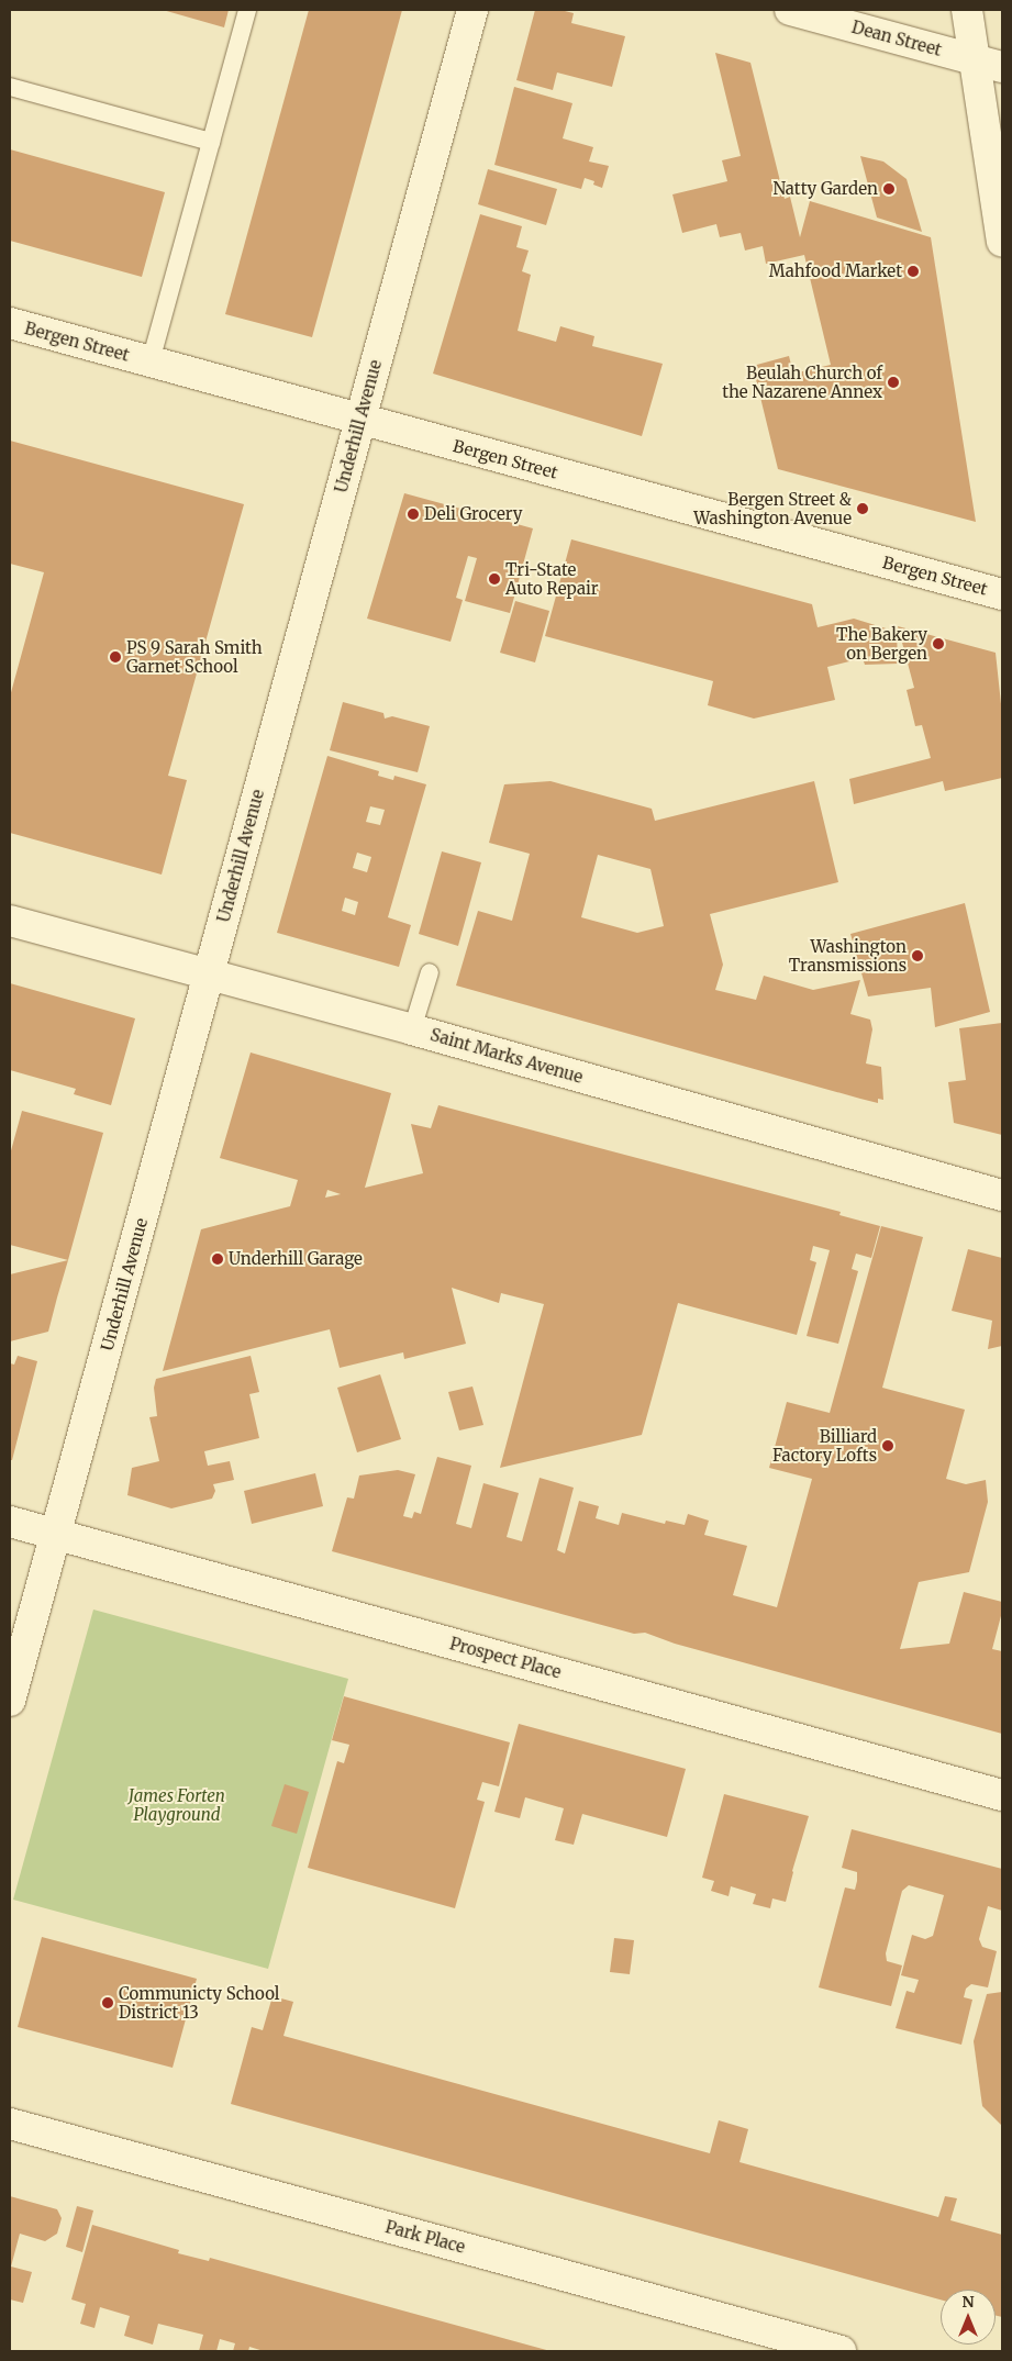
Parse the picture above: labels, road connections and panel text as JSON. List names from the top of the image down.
{
  "streets": {
    "street": [
      "Dean Street",
      "Bergen Street",
      "Underhill Avenue",
      "Saint Marks Avenue",
      "Prospect Place",
      "Park Place"
    ]
  },
  "crossings": [
    ["Bergen Street", "Underhill Avenue"],
    ["Underhill Avenue", "Saint Marks Avenue"],
    ["Underhill Avenue", "Prospect Place"]
  ],
  "parks": ["James Forten Playground"],
  "places": [
    "Natty Garden",
    "Mahfood Market",
    "Beulah Church of the Nazarene Annex",
    "Bergen Street & Washington Avenue",
    "Deli Grocery",
    "Tri-State Auto Repair",
    "The Bakery on Bergen",
    "PS 9 Sarah Smith Garnet School",
    "Washington Transmissions",
    "Underhill Garage",
    "Billiard Factory Lofts",
    "Communicty School District 13"
  ],
  "north": "top"
}
